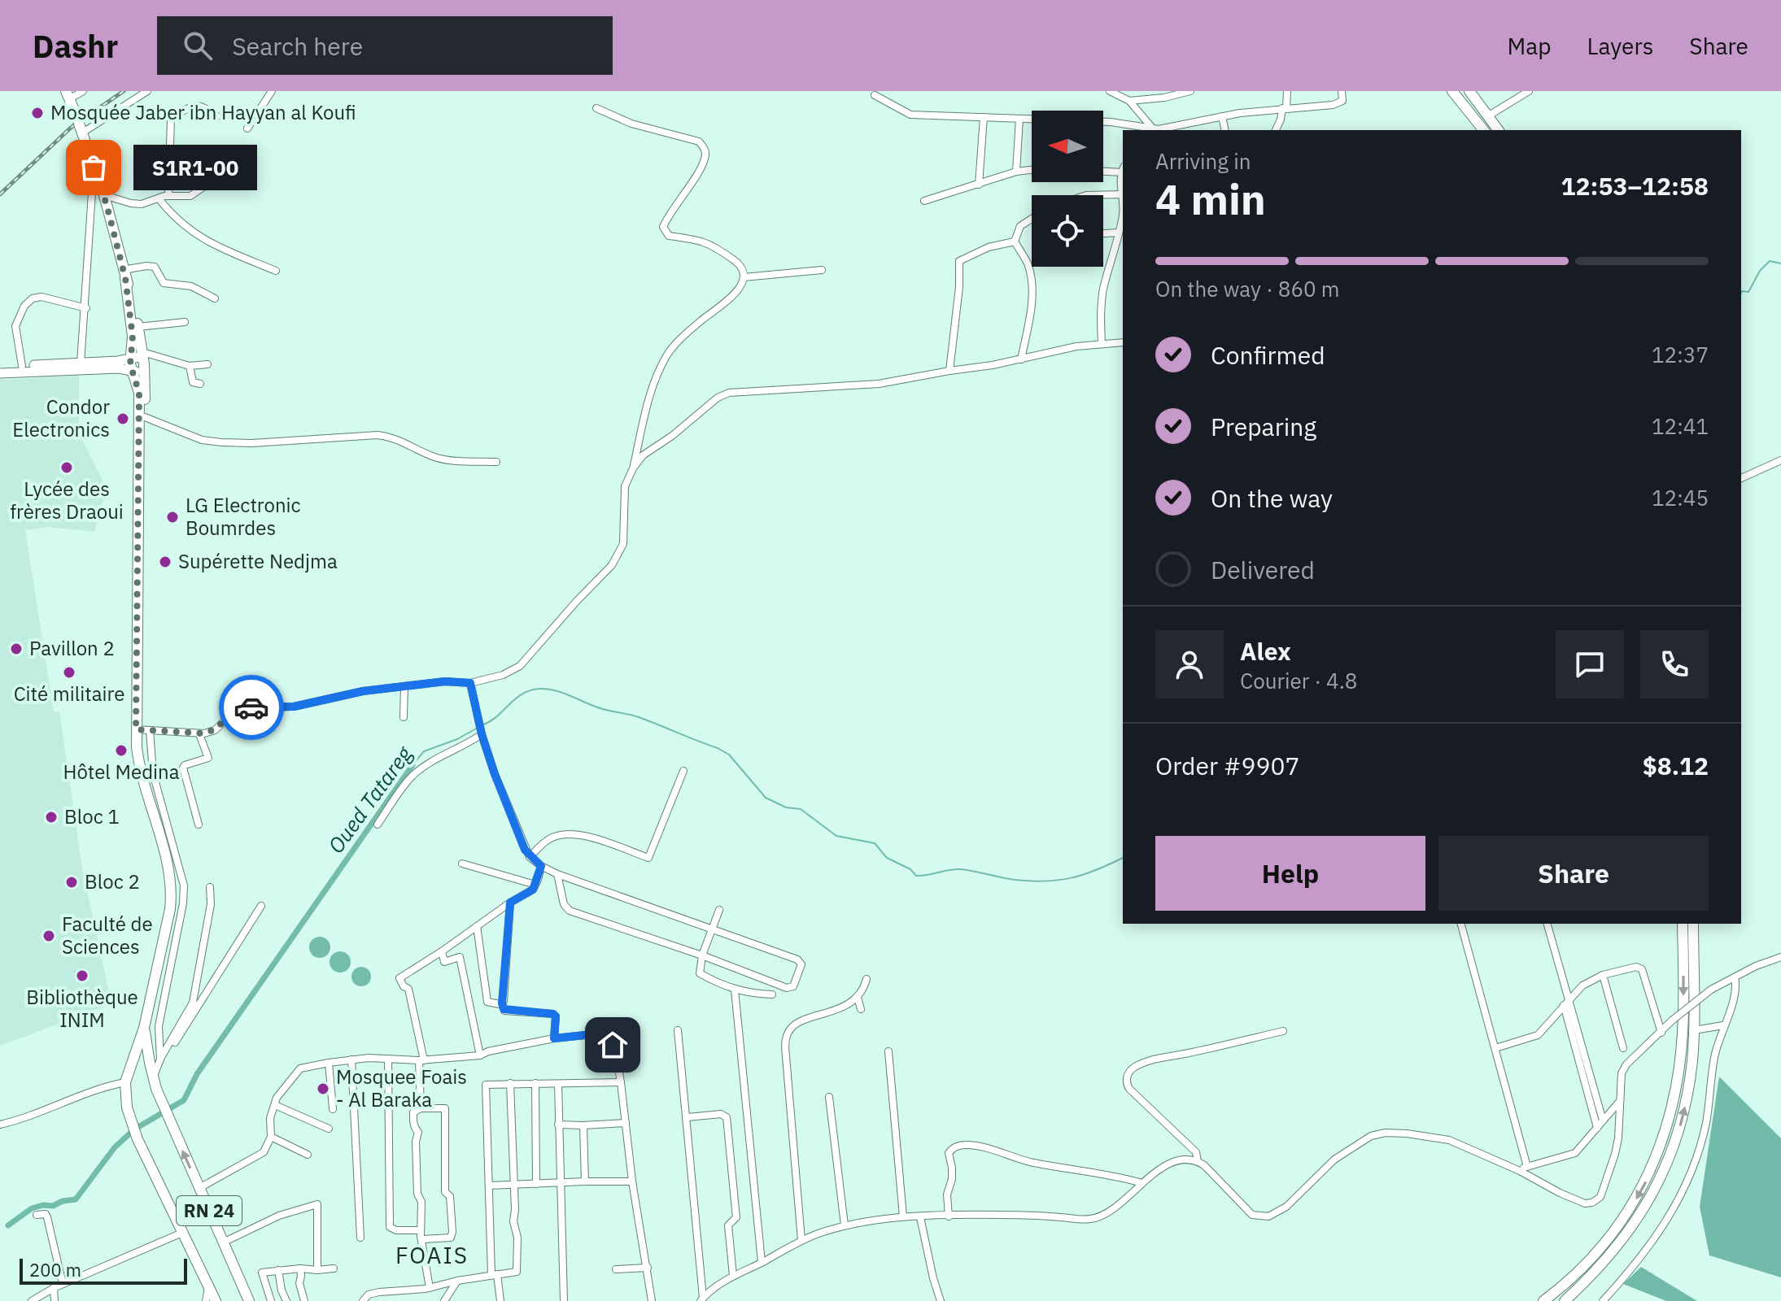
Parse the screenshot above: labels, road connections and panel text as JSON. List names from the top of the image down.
{
  "streets": {
    "main road": ["RN 24"]
  },
  "districts": ["FOAIS"],
  "water": ["Oued Tatareg"],
  "places": [
    "Mosquée Jaber ibn Hayyan al Koufi",
    "S1R1-00",
    "Condor Electronics",
    "Lycée des frères Draoui",
    "LG Electronic Boumrdes",
    "Supérette Nedjma",
    "Pavillon 2",
    "Cité militaire",
    "Hôtel Medina",
    "Bloc 1",
    "Bloc 2",
    "Faculté de Sciences",
    "Bibliothèque INIM",
    "Mosquee Foais - Al Baraka"
  ],
  "scale_bar": "200 m",
  "north": "left",
  "page": {
    "header": "Dashr",
    "search": "Search here",
    "nav": ["Map", "Layers", "Share"],
    "heading": ["4 min", "Arriving in", "12:53–12:58"],
    "panel": [
      "Alex",
      "Courier · 4.8",
      "Order #9907",
      "$8.12"
    ],
    "bubble": "S1R1-00",
    "bar": "On the way · 860 m",
    "list": [
      ["Confirmed", "12:37"],
      ["Preparing", "12:41"],
      ["On the way", "12:45"],
      "Delivered"
    ],
    "buttons": ["Help", "Share"],
    "scale": "200 m"
  }
}
